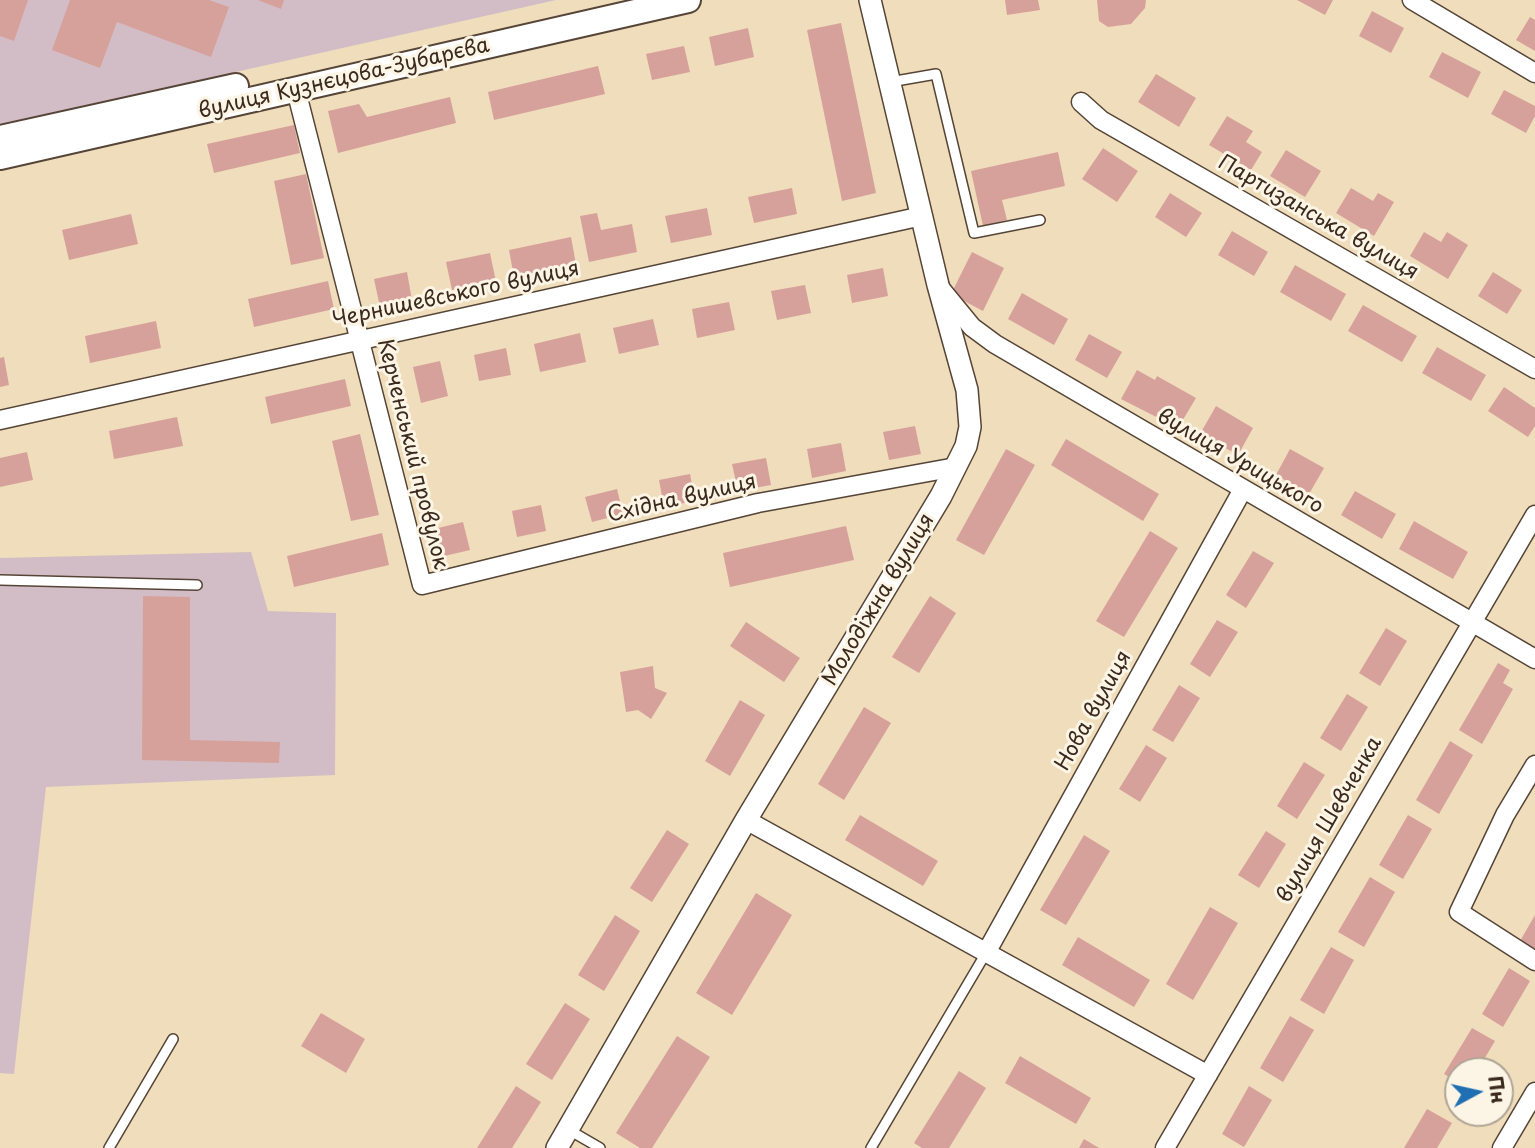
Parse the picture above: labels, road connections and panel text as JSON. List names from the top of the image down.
{
  "streets": {
    "main road": ["вулиця Кузнєцова-Зубарєва"],
    "street": [
      "Партизанська вулиця",
      "Чернишевського вулиця",
      "Керченський провулок",
      "вулиця Урицького",
      "Східна вулиця",
      "Молодіжна вулиця",
      "Нова вулиця",
      "вулиця Шевченка"
    ]
  },
  "crossings": [
    ["вулиця Кузнєцова-Зубарєва", "Керченський провулок"],
    ["Чернишевського вулиця", "Керченський провулок"],
    ["Чернишевського вулиця", "Молодіжна вулиця"],
    ["Керченський провулок", "Східна вулиця"],
    ["вулиця Урицького", "Молодіжна вулиця"],
    ["вулиця Урицького", "Нова вулиця"],
    ["вулиця Урицького", "вулиця Шевченка"],
    ["Східна вулиця", "Молодіжна вулиця"]
  ],
  "north": "right"
}
